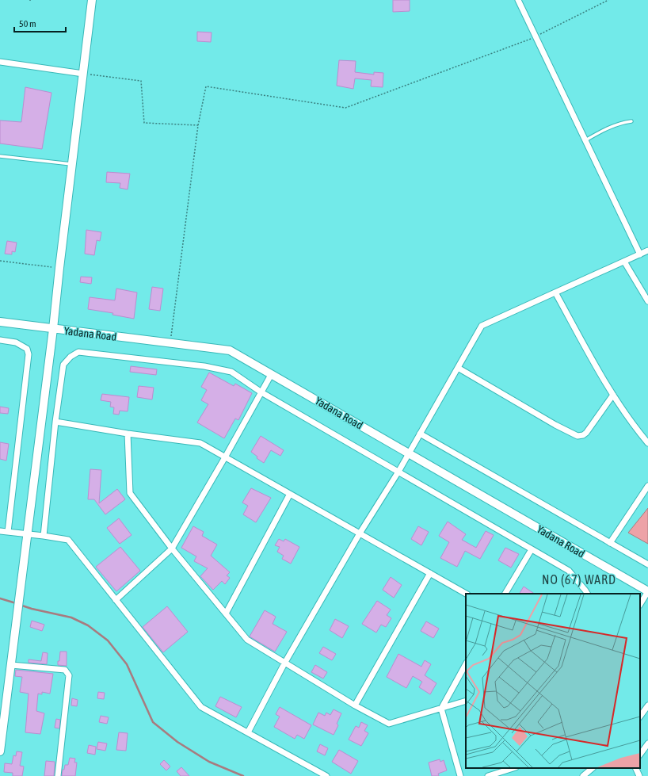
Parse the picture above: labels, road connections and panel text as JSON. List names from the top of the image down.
{
  "streets": {
    "street": ["Yadana Road"]
  },
  "districts": ["NO (67) WARD"],
  "scale_bar": "50 m"
}
